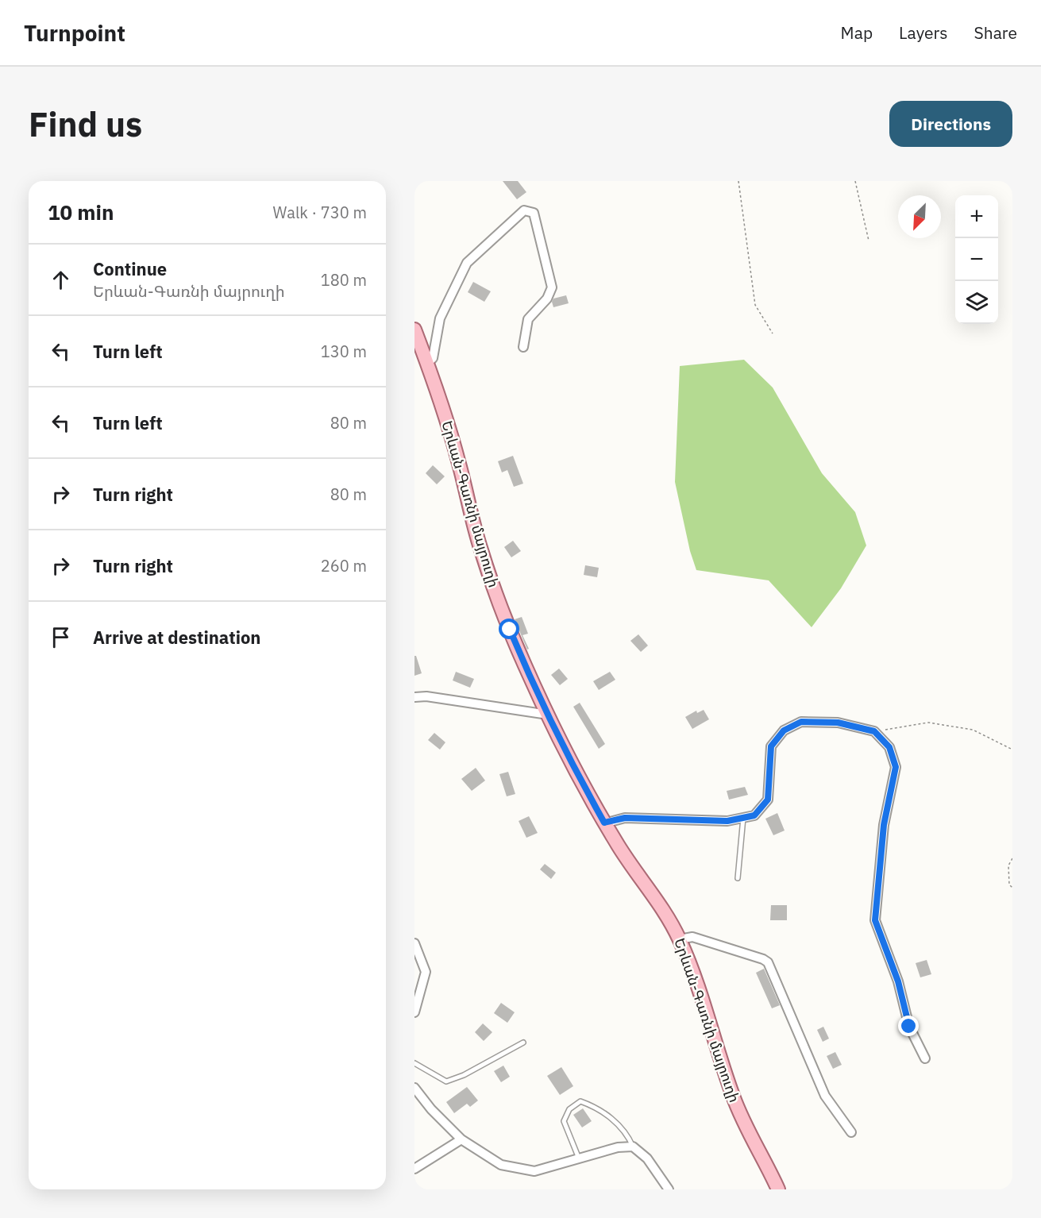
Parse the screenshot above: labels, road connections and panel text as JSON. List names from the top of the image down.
{
  "streets": {
    "main road": ["Երևան-Գառնի մայրուղի"]
  },
  "north": "bottom left",
  "page": {
    "header": "Turnpoint",
    "nav": ["Map", "Layers", "Share"],
    "buttons": "Directions",
    "title": "Find us",
    "heading": ["10 min", "Walk · 730 m"],
    "map_buttons": ["+", "−"],
    "list": [
      ["Continue", "Երևան-Գառնի մայրուղի", "180 m"],
      ["Turn left", "130 m"],
      ["Turn left", "80 m"],
      ["Turn right", "80 m"],
      ["Turn right", "260 m"],
      "Arrive at destination"
    ]
  }
}
